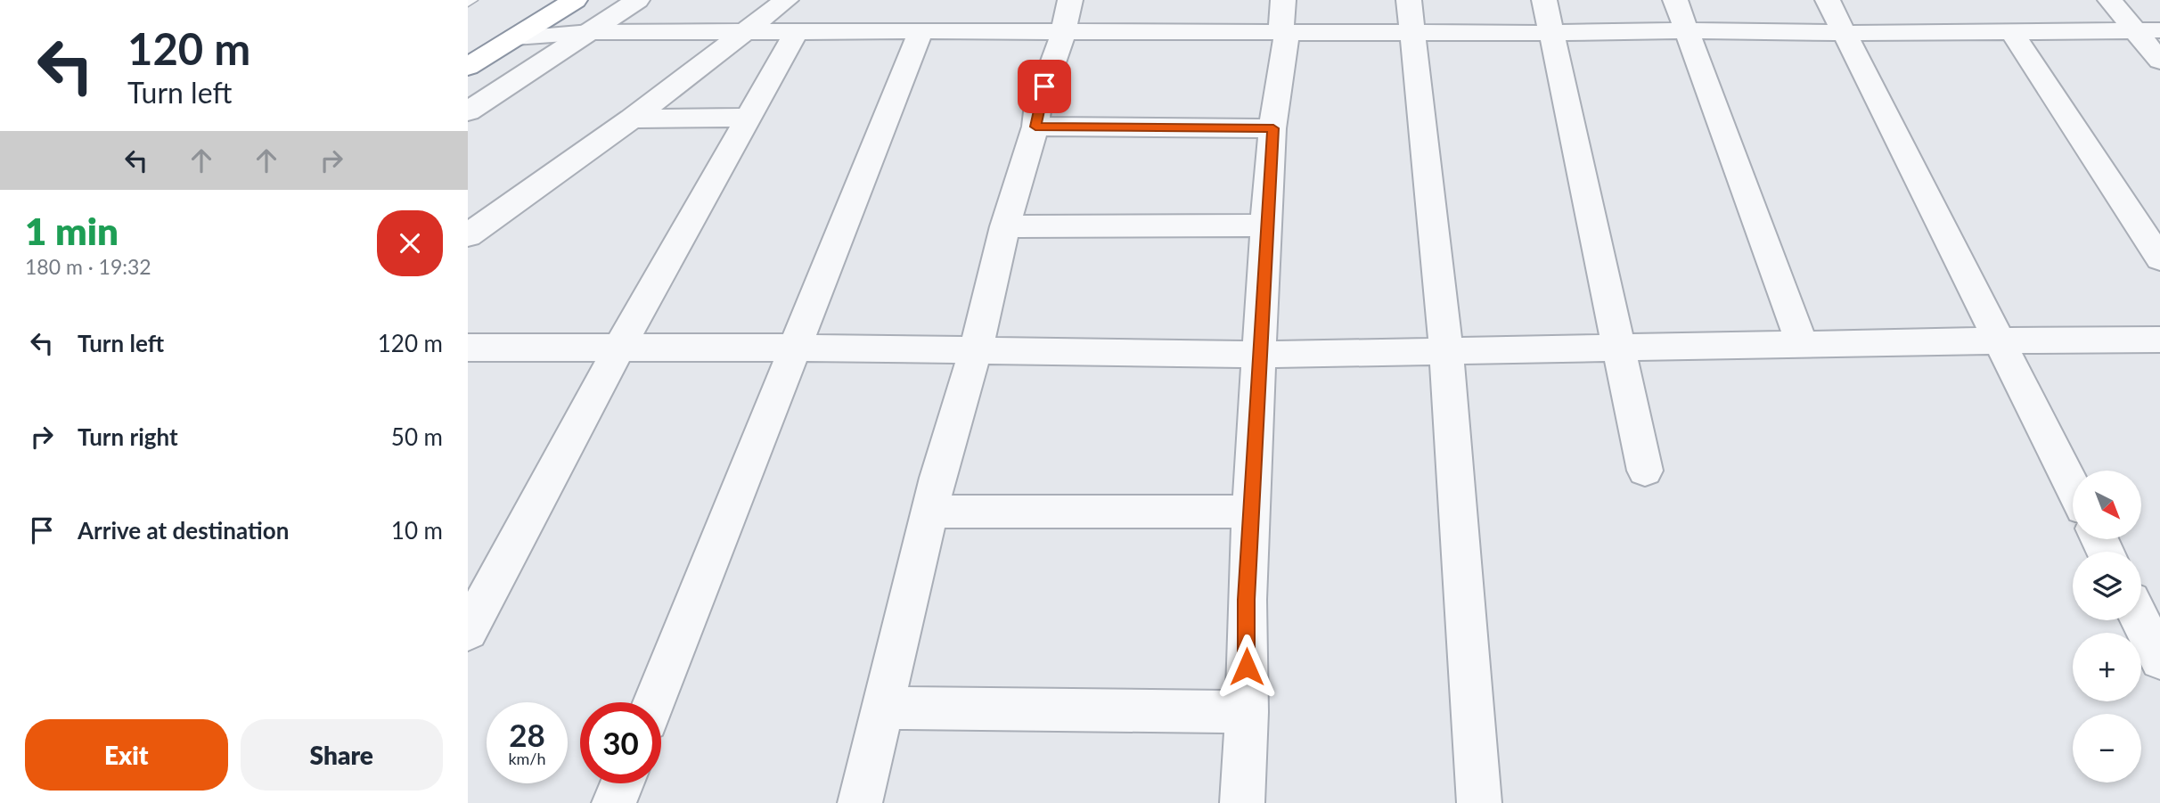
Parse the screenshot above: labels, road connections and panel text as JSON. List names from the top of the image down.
{
  "north": "bottom right",
  "page": {
    "turn": ["120 m", "Turn left"],
    "heading": ["1 min", "180 m · 19:32"],
    "list": [
      {
        "name": "Turn left",
        "value": "120 m"
      },
      {
        "name": "Turn right",
        "value": "50 m"
      },
      {
        "name": "Arrive at destination",
        "value": "10 m"
      }
    ],
    "map_buttons": ["+", "−"],
    "speed": "28 km/h",
    "limit": "30",
    "buttons": ["Exit", "Share"]
  }
}
